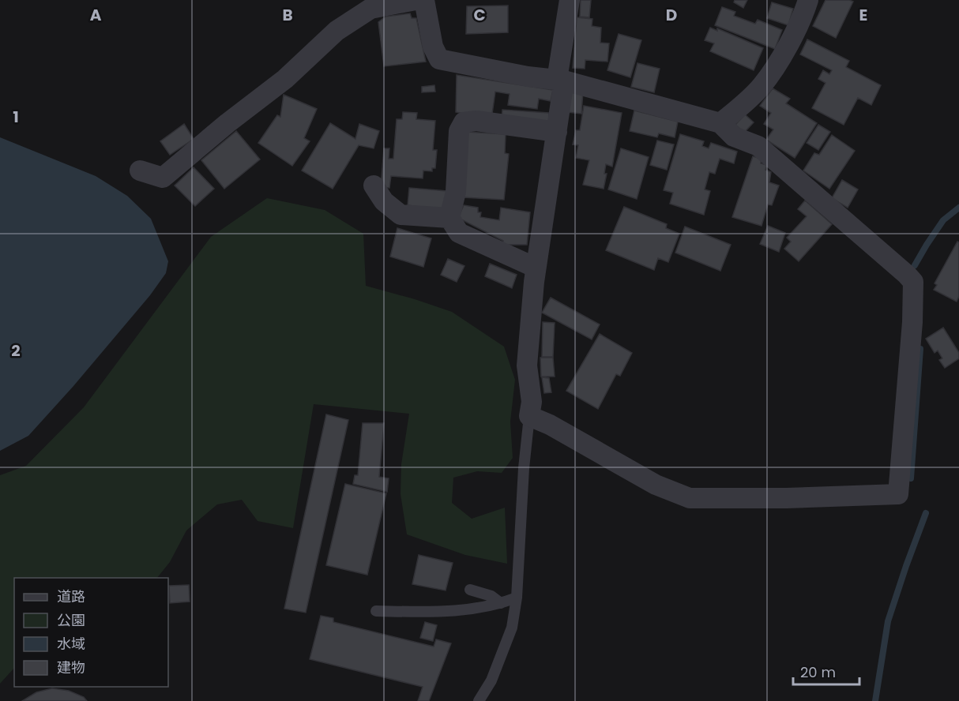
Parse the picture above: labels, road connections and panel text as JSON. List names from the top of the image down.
{
  "legend": [
    "道路",
    "公園",
    "水域",
    "建物"
  ],
  "scale_bar": "20 m",
  "grid": {
    "columns": [
      "A",
      "B",
      "C",
      "D",
      "E"
    ],
    "rows": ["1", "2"]
  }
}
